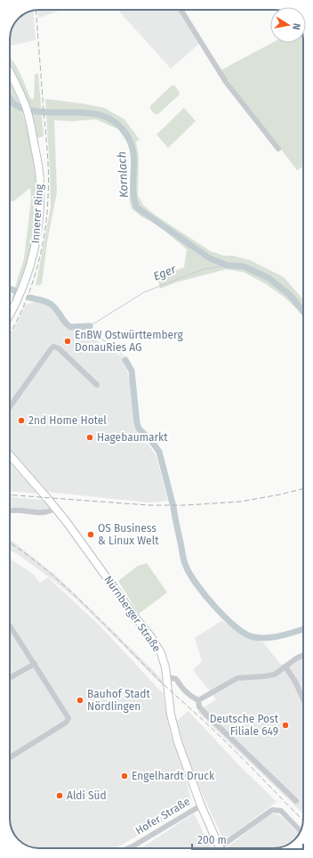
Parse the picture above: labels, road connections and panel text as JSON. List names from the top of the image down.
{
  "streets": {
    "main road": ["Innerer Ring", "Nürnberger Straße"],
    "street": ["Hofer Straße"]
  },
  "crossings": [
    ["Nürnberger Straße", "Hofer Straße"]
  ],
  "water": ["Kornlach", "Eger"],
  "places": [
    "EnBW Ostwürttemberg DonauRies AG",
    "2nd Home Hotel",
    "Hagebaumarkt",
    "OS Business & Linux Welt",
    "Bauhof Stadt Nördlingen",
    "Deutsche Post Filiale 649",
    "Engelhardt Druck",
    "Aldi Süd"
  ],
  "scale_bar": "200 m",
  "north": "right"
}
